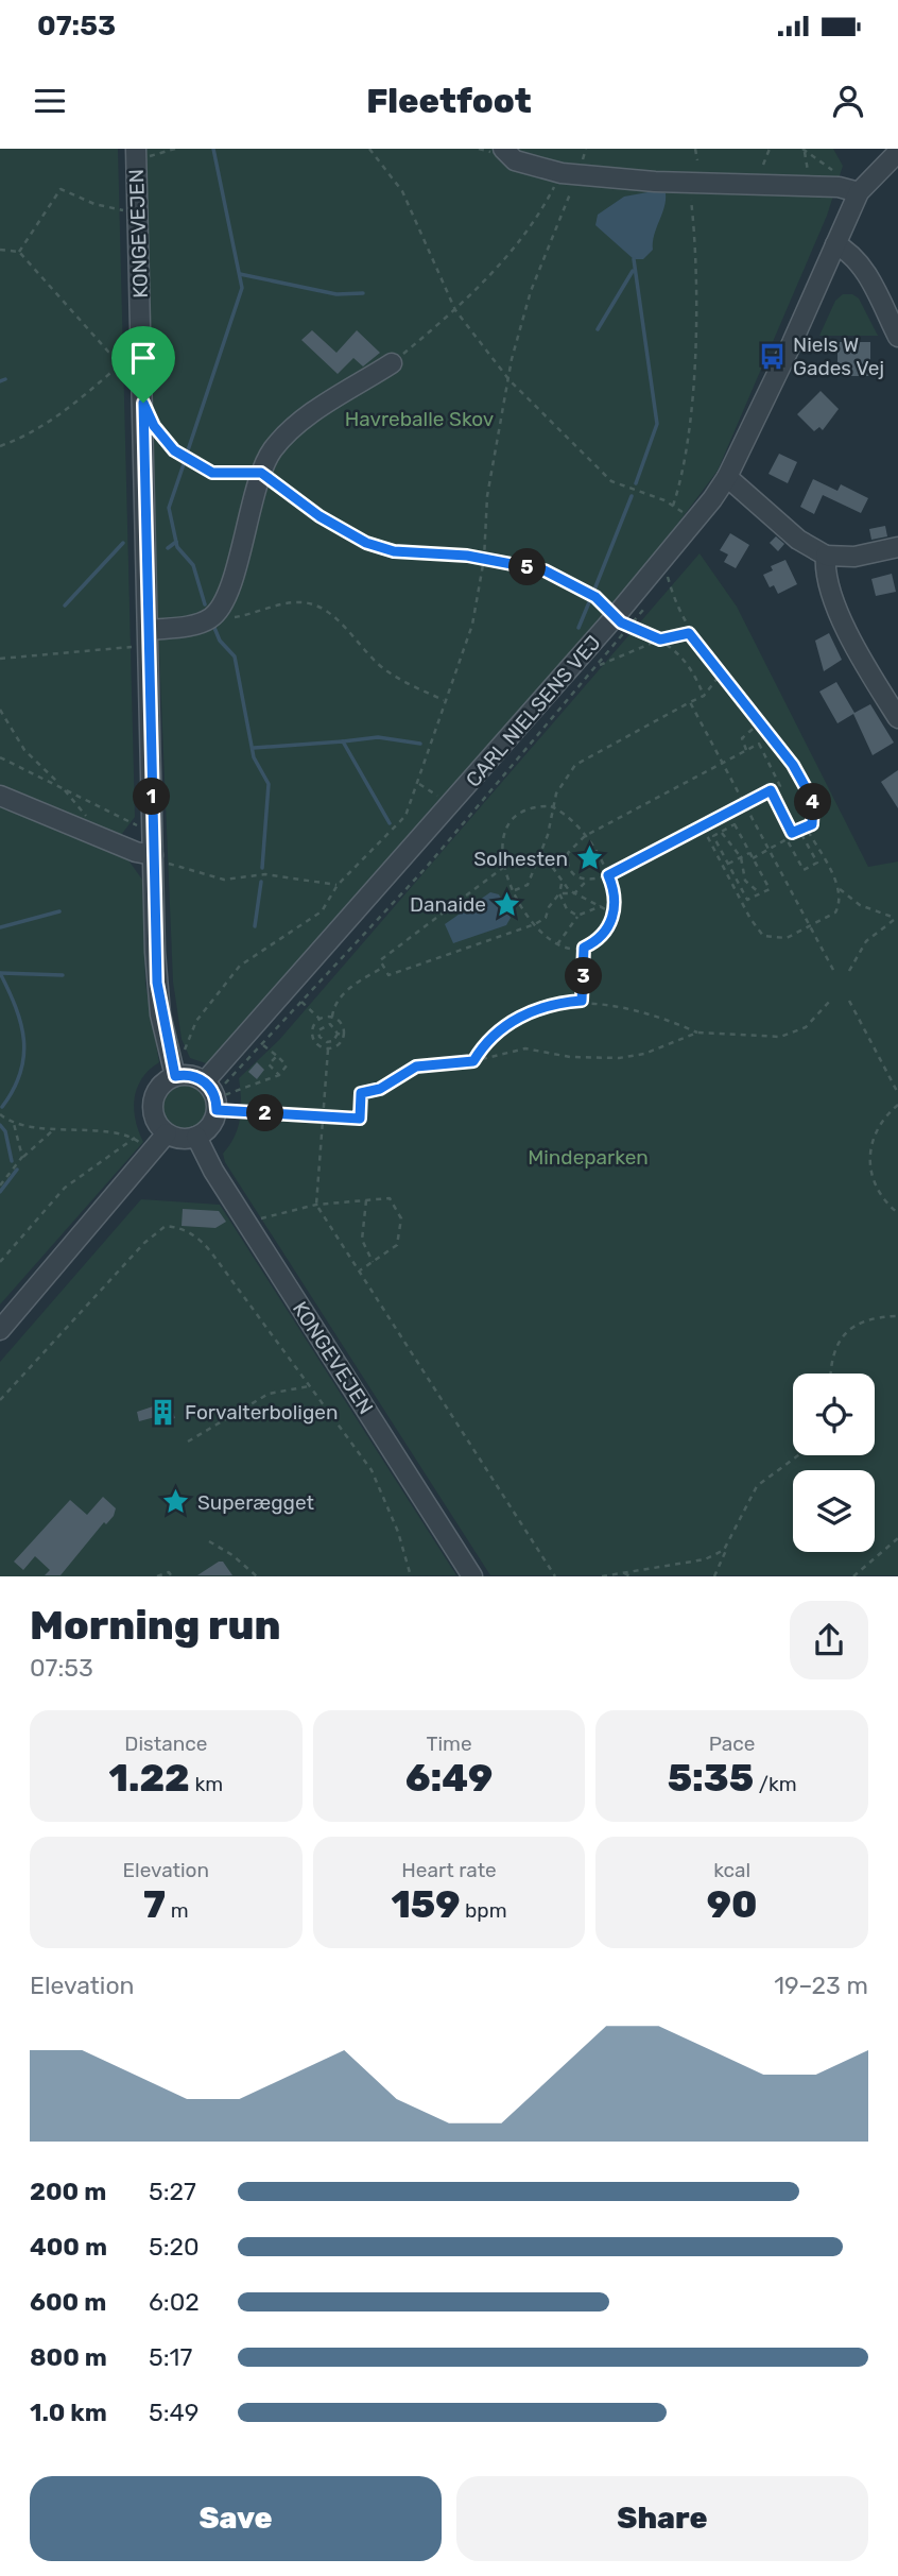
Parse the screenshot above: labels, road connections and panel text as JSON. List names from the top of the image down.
{
  "streets": {
    "street": ["KONGEVEJEN", "CARL NIELSENS VEJ"]
  },
  "crossings": [
    ["KONGEVEJEN", "CARL NIELSENS VEJ"]
  ],
  "parks": ["Havreballe Skov", "Mindeparken"],
  "places": {
    "bus stop": ["Niels W Gades Vej"],
    "place": ["Solhesten", "Danaide", "Superægget"],
    "building": ["Forvalterboligen"]
  },
  "page": {
    "status": "07:53",
    "header": "Fleetfoot",
    "pins": [
      "5",
      "1",
      "4",
      "3",
      "2"
    ],
    "heading": ["Morning run", "07:53"],
    "stats": [
      ["Distance", "1.22 km"],
      ["Time", "6:49"],
      ["Pace", "5:35 /km"],
      ["Elevation", "7 m"],
      ["Heart rate", "159 bpm"],
      ["kcal", "90"]
    ],
    "chart": ["Elevation", "19–23 m"],
    "list": [
      {
        "name": "200 m",
        "note": "5:27"
      },
      {
        "name": "400 m",
        "note": "5:20"
      },
      {
        "name": "600 m",
        "note": "6:02"
      },
      {
        "name": "800 m",
        "note": "5:17"
      },
      {
        "name": "1.0 km",
        "note": "5:49"
      }
    ],
    "buttons": ["Save", "Share"]
  }
}
